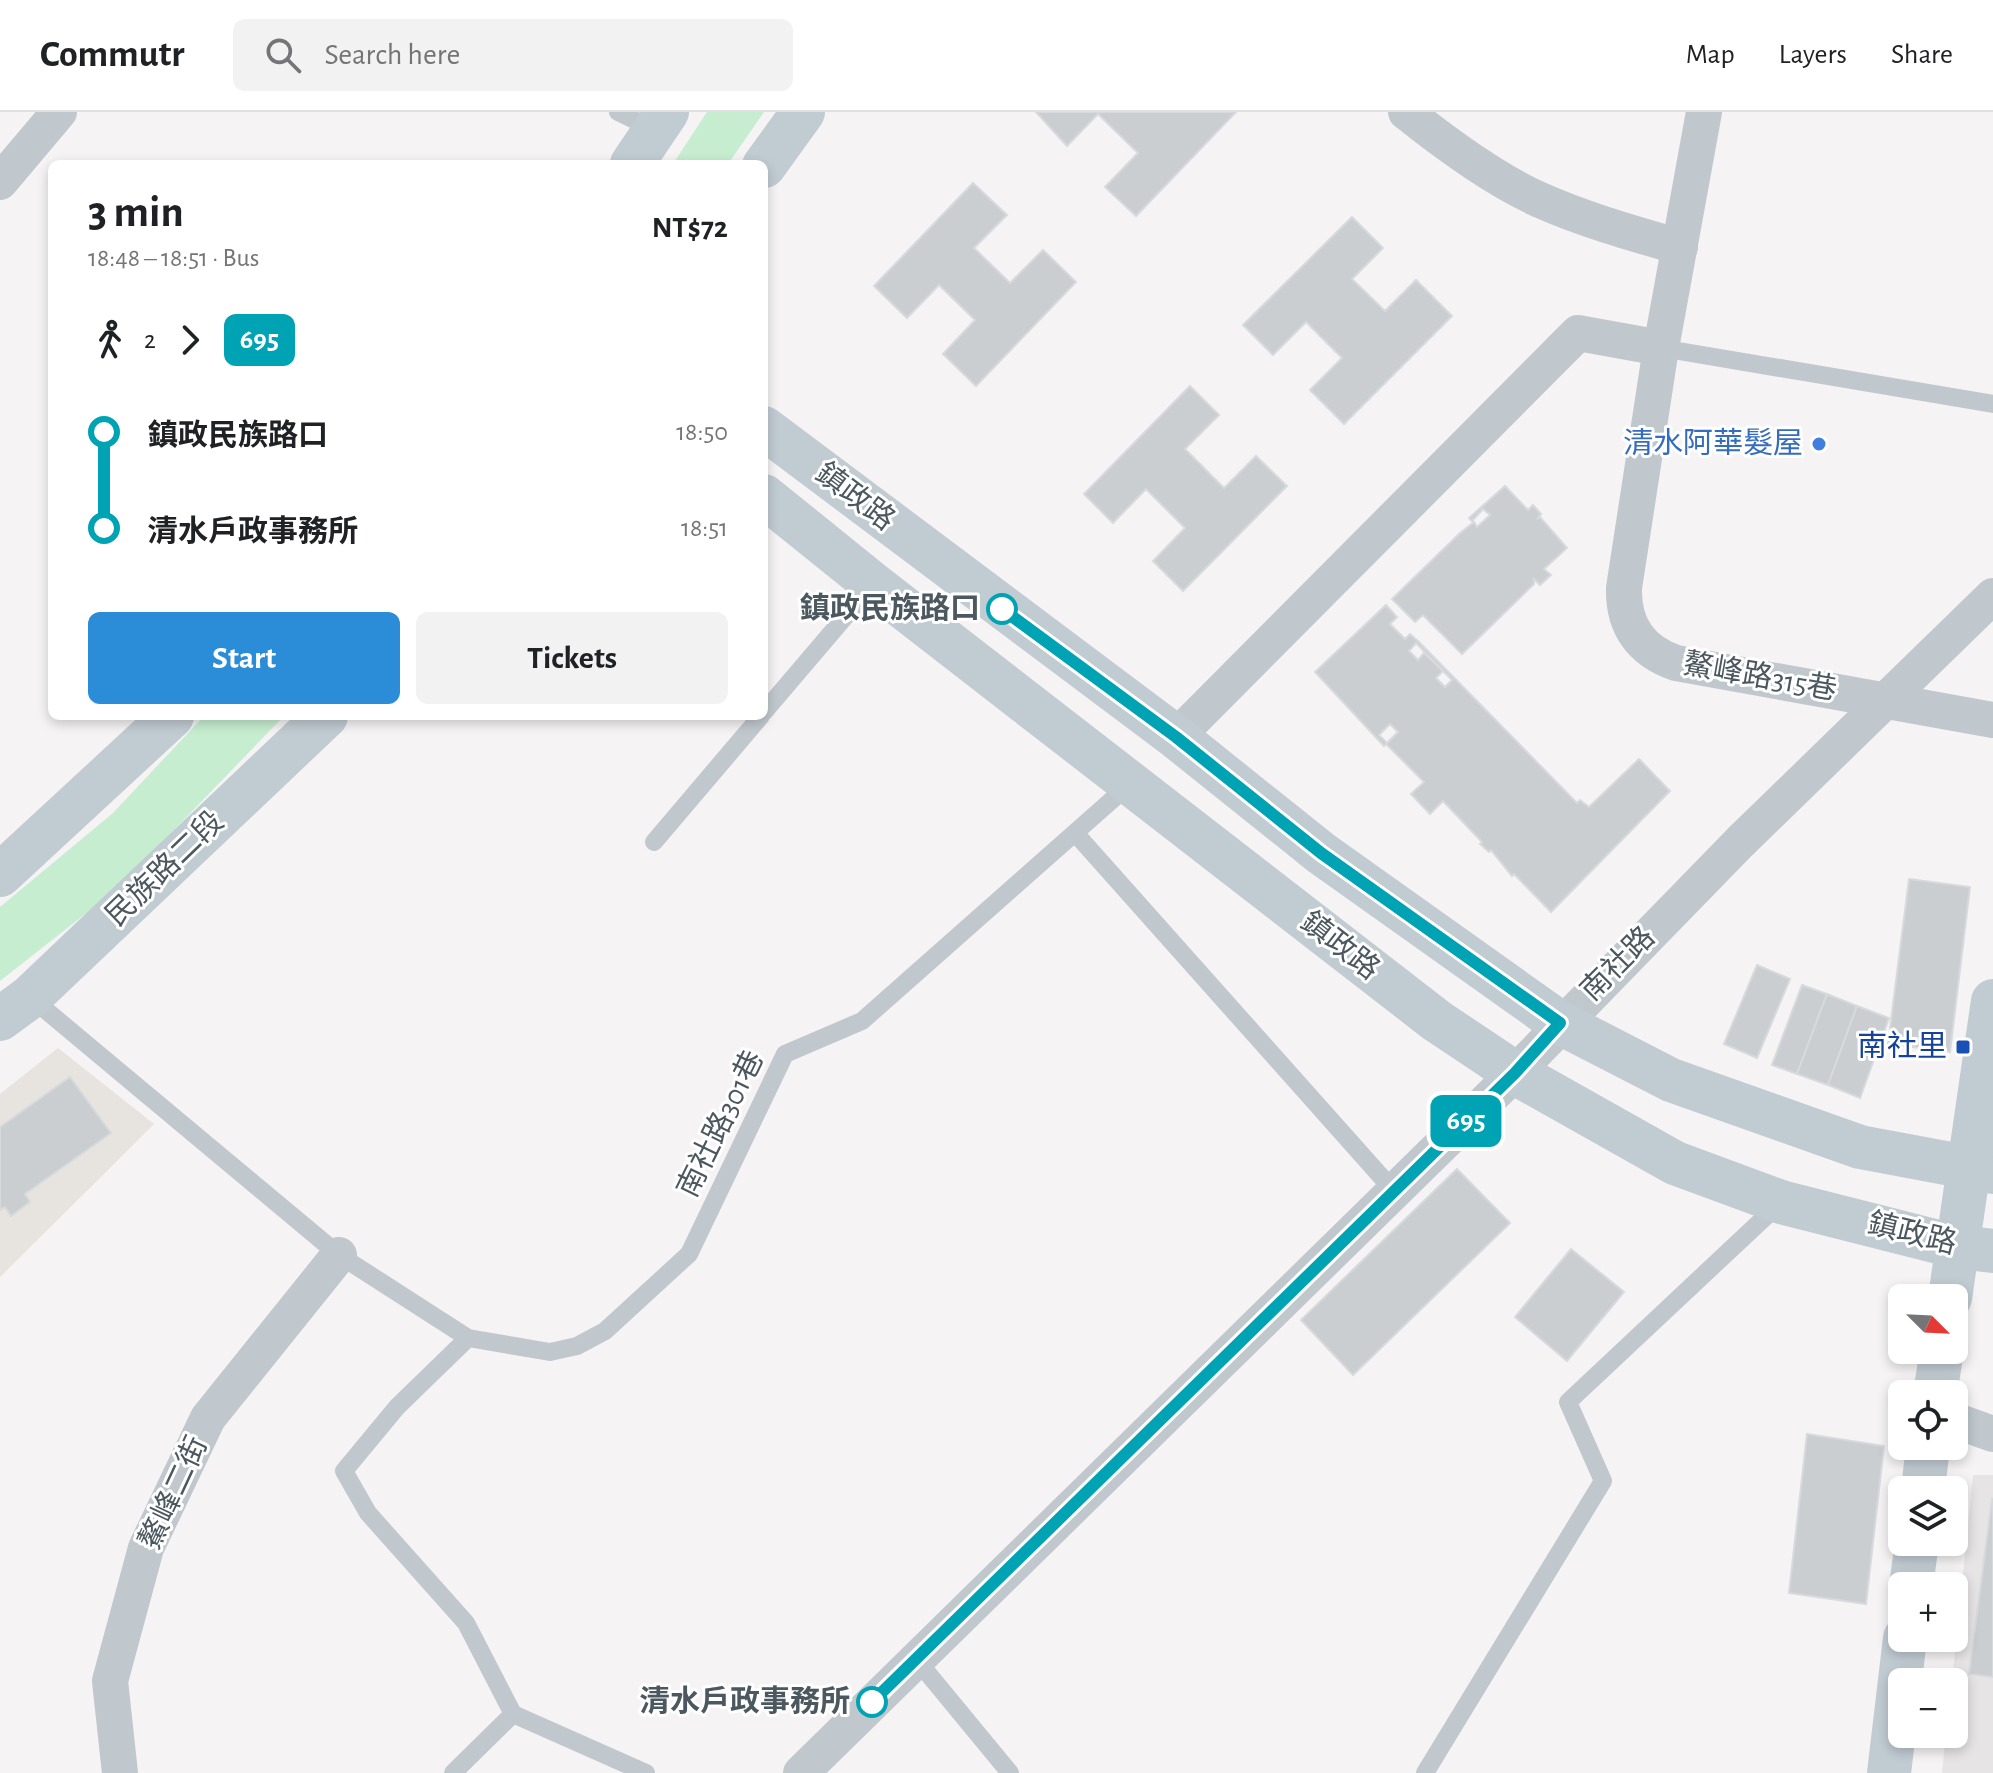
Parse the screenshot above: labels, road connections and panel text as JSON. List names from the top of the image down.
{
  "streets": {
    "street": [
      "鎮政路",
      "鰲峰路315巷",
      "民族路二段",
      "南社路",
      "鰲峰二街"
    ],
    "lane": ["南社路301巷"]
  },
  "crossings": [
    ["鎮政路", "南社路"],
    ["鎮政路", "南社路301巷"],
    ["鰲峰路315巷", "南社路"]
  ],
  "places": {
    "other": ["清水阿華髮屋", "鎮政民族路口", "清水戶政事務所"],
    "transit": ["南社里"]
  },
  "lines": ["bus line 695"],
  "north": "bottom right",
  "page": {
    "header": "Commutr",
    "search": "Search here",
    "nav": ["Map", "Layers", "Share"],
    "on_map": "695",
    "heading": ["3 min", "18:48 – 18:51 · Bus", "NT$72"],
    "legs": ["2", "695"],
    "list": [
      {
        "name": "鎮政民族路口",
        "value": "18:50"
      },
      {
        "name": "清水戶政事務所",
        "value": "18:51"
      }
    ],
    "buttons": ["Start", "Tickets"],
    "map_buttons": ["+", "−"]
  }
}
